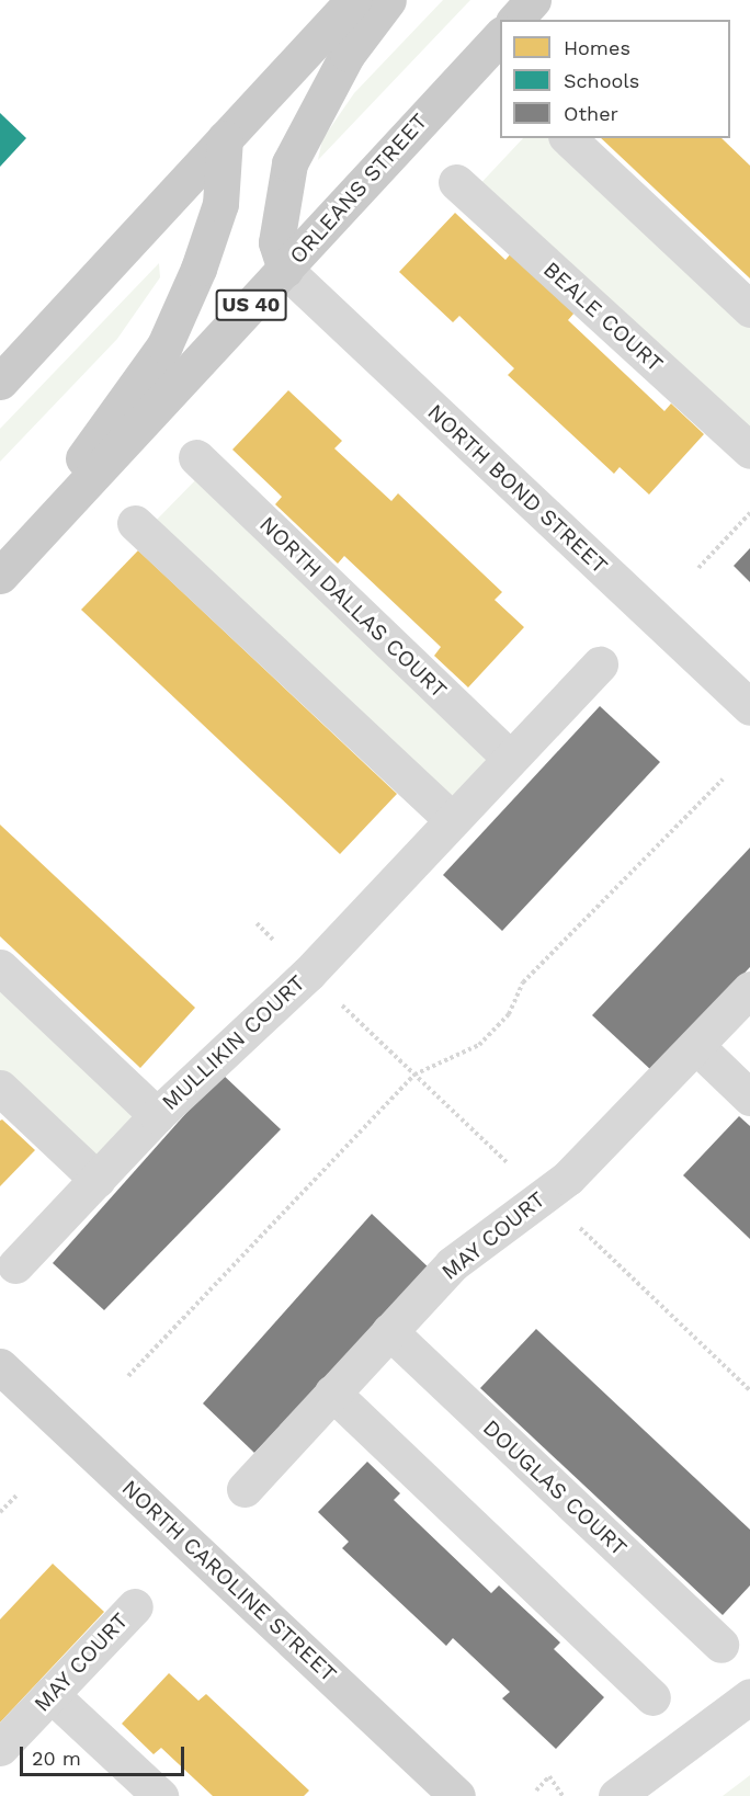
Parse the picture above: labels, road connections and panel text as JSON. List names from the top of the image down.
{
  "streets": {
    "main road": ["ORLEANS STREET", "US 40"],
    "street": [
      "BEALE COURT",
      "NORTH BOND STREET",
      "NORTH DALLAS COURT",
      "MULLIKIN COURT",
      "MAY COURT",
      "DOUGLAS COURT",
      "NORTH CAROLINE STREET"
    ]
  },
  "crossings": [
    ["ORLEANS STREET", "NORTH BOND STREET"],
    ["NORTH DALLAS COURT", "MULLIKIN COURT"],
    ["MAY COURT", "DOUGLAS COURT"]
  ],
  "legend": ["Homes", "Schools", "Other"],
  "scale_bar": "20 m"
}
